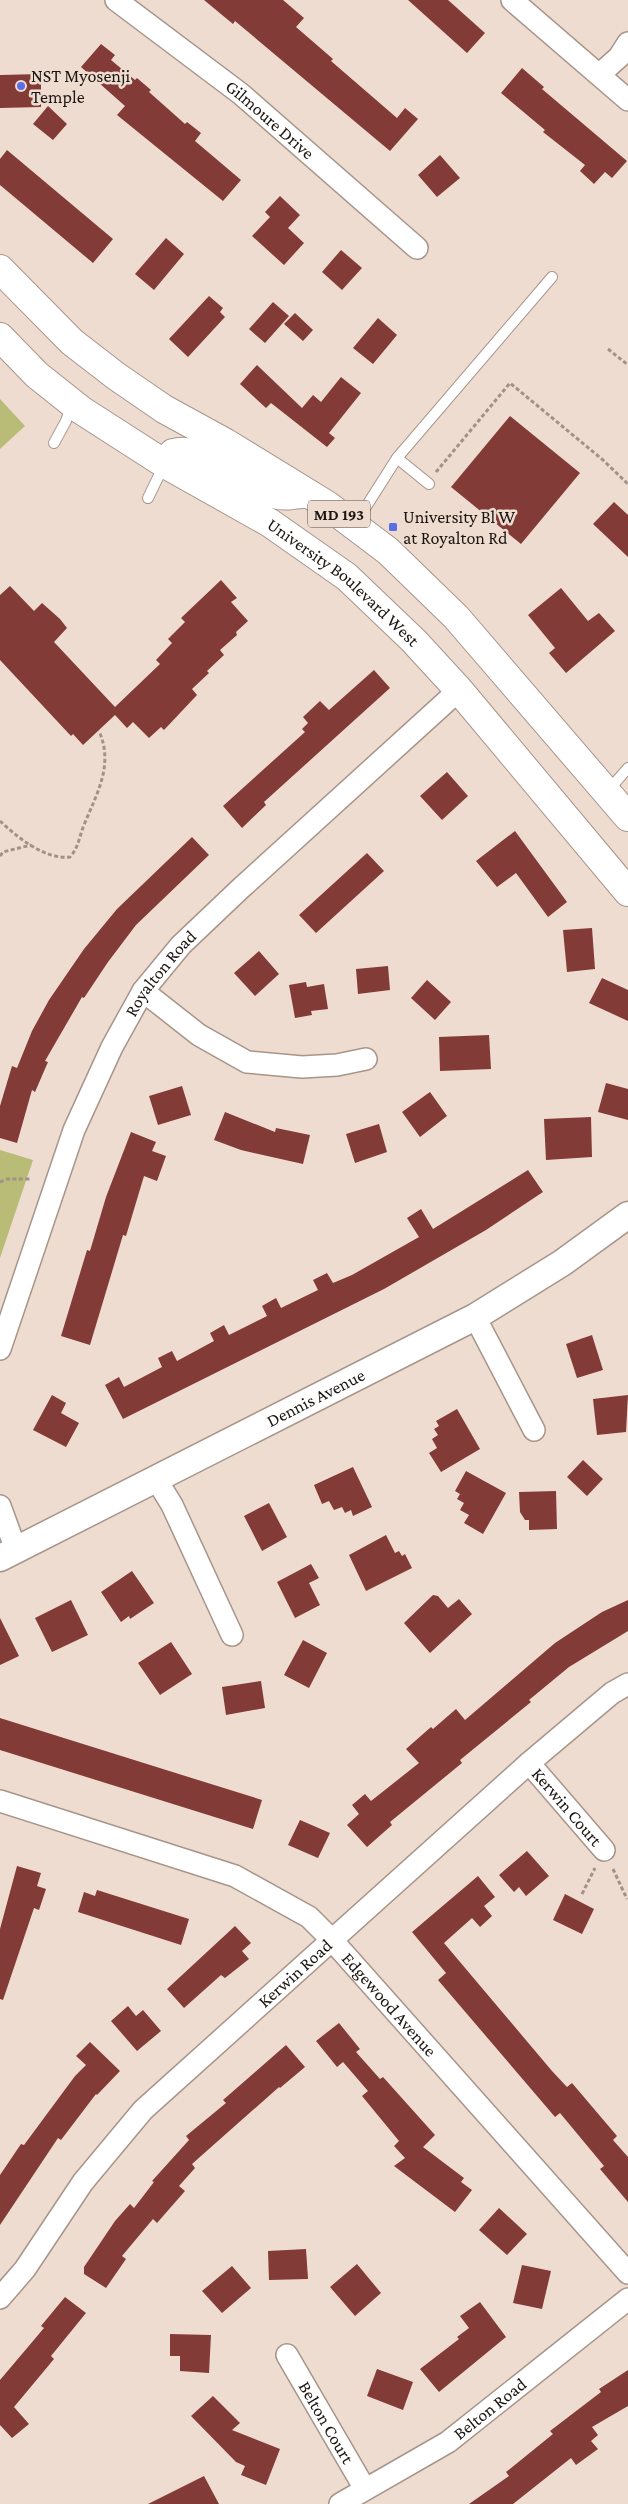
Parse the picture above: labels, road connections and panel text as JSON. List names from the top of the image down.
{
  "streets": {
    "main road": ["MD 193", "University Boulevard West"],
    "street": [
      "Gilmoure Drive",
      "Royalton Road",
      "Dennis Avenue",
      "Kerwin Court",
      "Kerwin Road",
      "Edgewood Avenue",
      "Belton Road",
      "Belton Court"
    ]
  },
  "crossings": [
    ["University Boulevard West", "Royalton Road"],
    ["Kerwin Court", "Kerwin Road"],
    ["Kerwin Road", "Edgewood Avenue"],
    ["Belton Road", "Belton Court"]
  ],
  "places": {
    "other": ["NST Myosenji Temple"],
    "transit": ["University Bl W at Royalton Rd"]
  }
}
